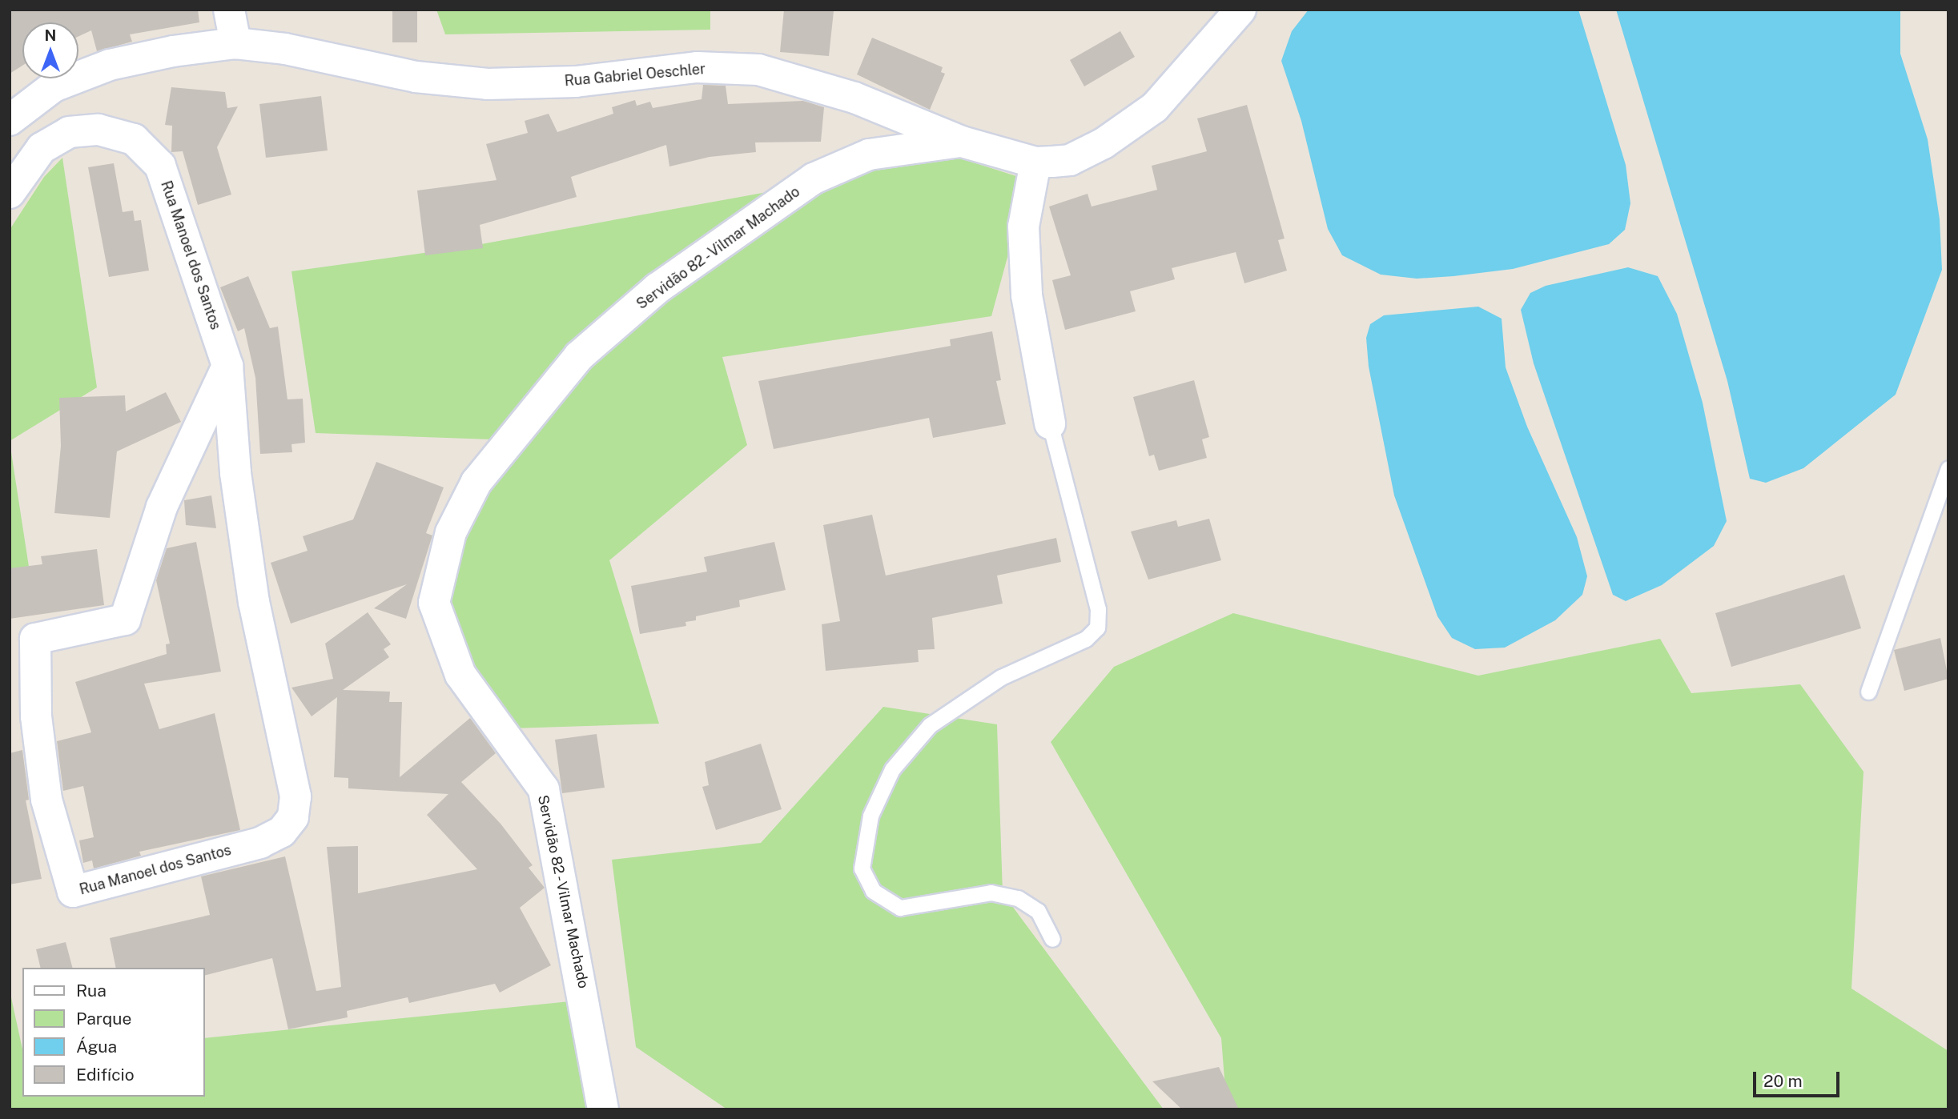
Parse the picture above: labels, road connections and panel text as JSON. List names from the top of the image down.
{
  "streets": {
    "street": ["Rua Gabriel Oeschler", "Servidão 82 - Vilmar Machado", "Rua Manoel dos Santos"]
  },
  "crossings": [
    ["Rua Gabriel Oeschler", "Servidão 82 - Vilmar Machado"]
  ],
  "legend": [
    "Rua",
    "Parque",
    "Água",
    "Edifício"
  ],
  "scale_bar": "20 m",
  "north": "top"
}
